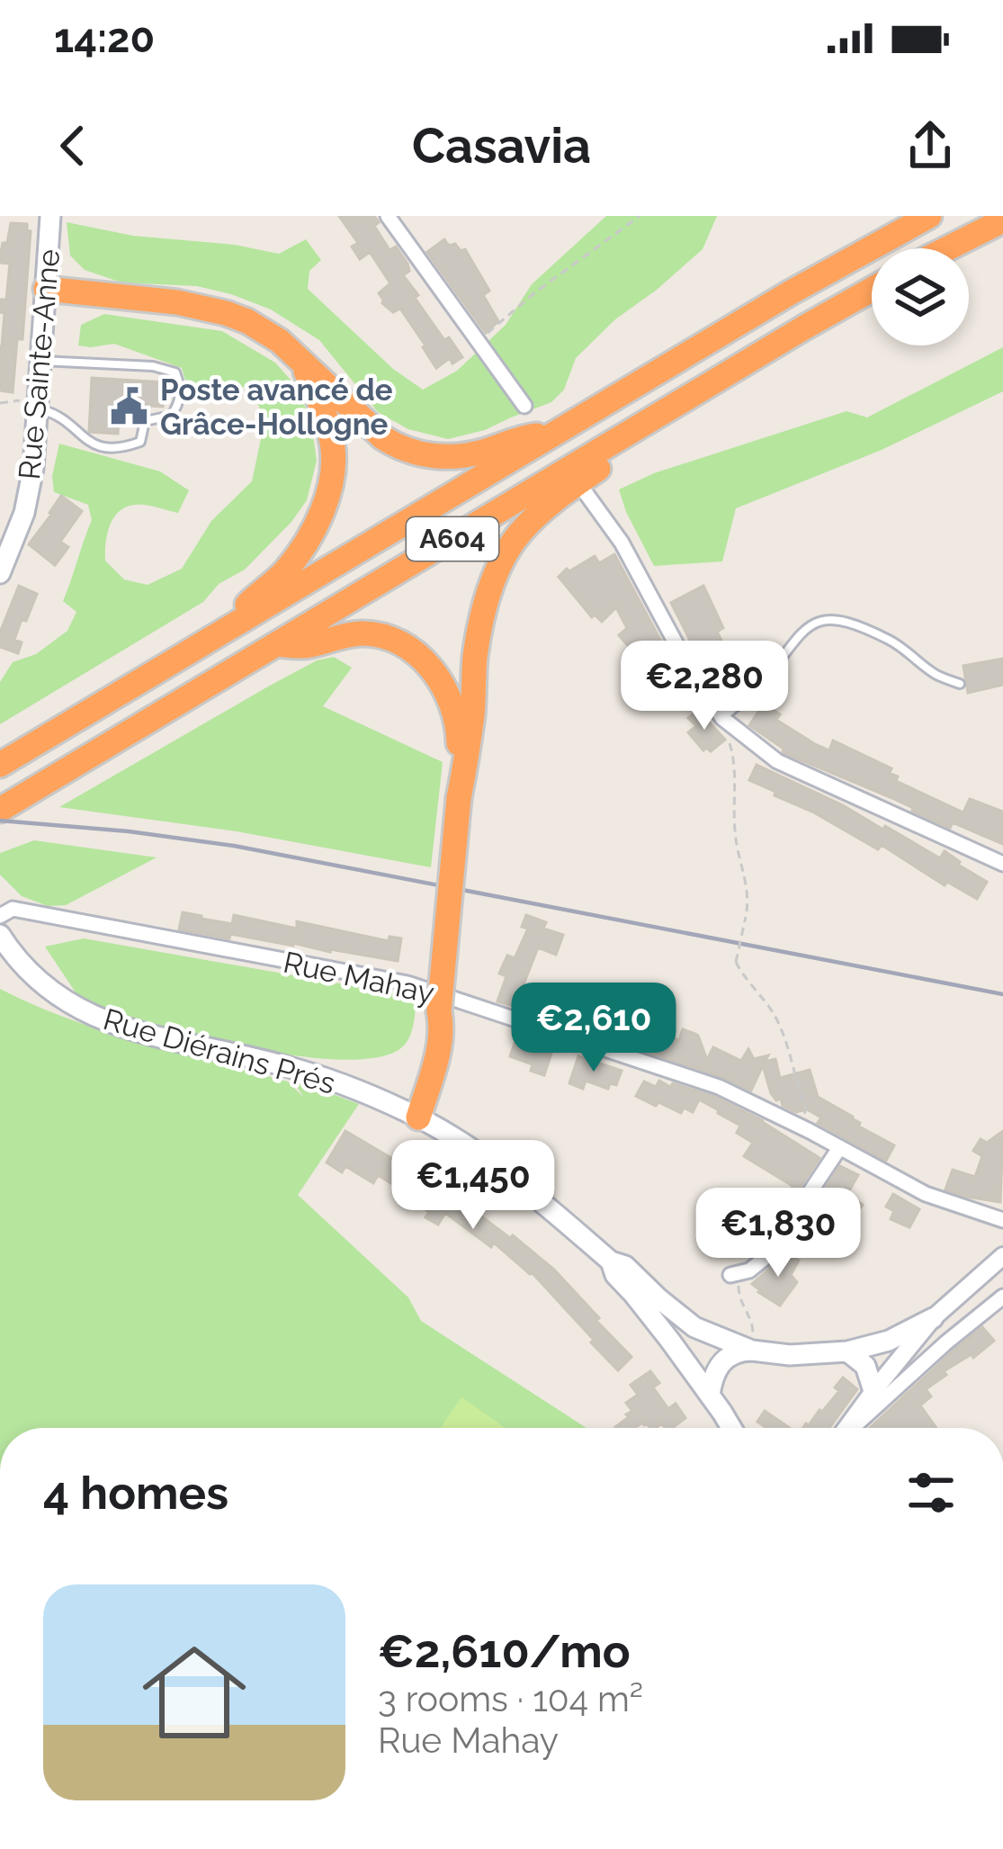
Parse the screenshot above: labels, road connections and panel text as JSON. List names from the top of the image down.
{
  "streets": {
    "highway": ["A604"],
    "main road": ["Rue Sainte-Anne", "Rue Diérains Prés"],
    "street": ["Rue Mahay"]
  },
  "places": {
    "public building": ["Poste avancé de Grâce-Hollogne"]
  },
  "page": {
    "status": "14:20",
    "header": "Casavia",
    "price": [
      "€2,280",
      "€2,610",
      "€1,450",
      "€1,830"
    ],
    "heading": "4 homes",
    "list": [
      {
        "name": "€2,610/mo",
        "note": "3 rooms · 104 m² · Rue Mahay"
      }
    ]
  }
}
